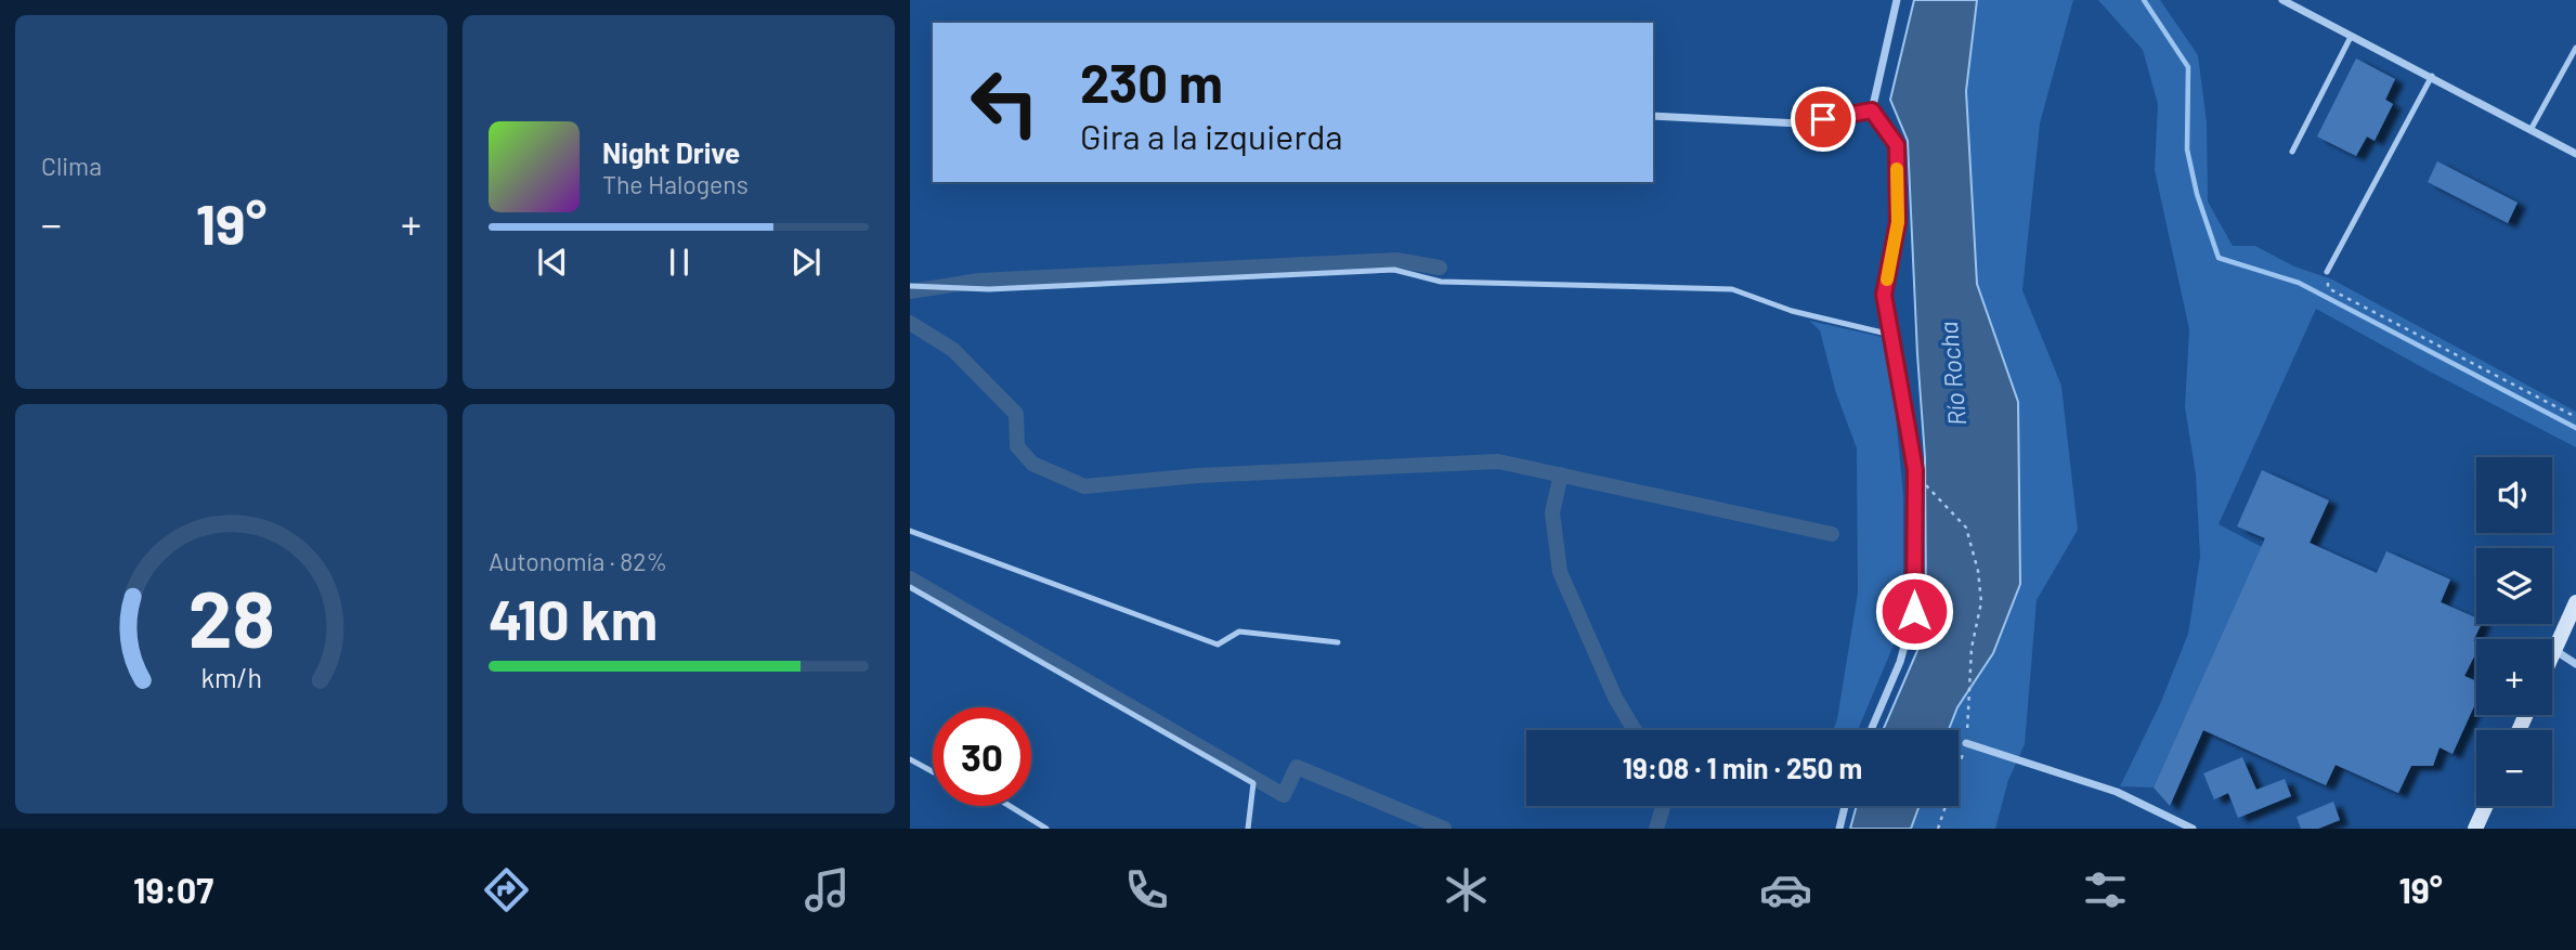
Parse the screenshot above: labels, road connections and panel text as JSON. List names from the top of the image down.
{
  "water": ["Río Rocha"],
  "page": {
    "tile": [
      "Clima",
      ["Autonomía · 82%", "410 km"]
    ],
    "turn": ["230 m", "Gira a la izquierda"],
    "song": ["Night Drive", "The Halogens"],
    "heat": ["−", "19°", "+"],
    "map_buttons": ["+", "−"],
    "limit": "30",
    "trip": "19:08 · 1 min · 250 m",
    "tabs": ["19:07", "19°"],
    "gauge": ["28", "km/h"]
  }
}
